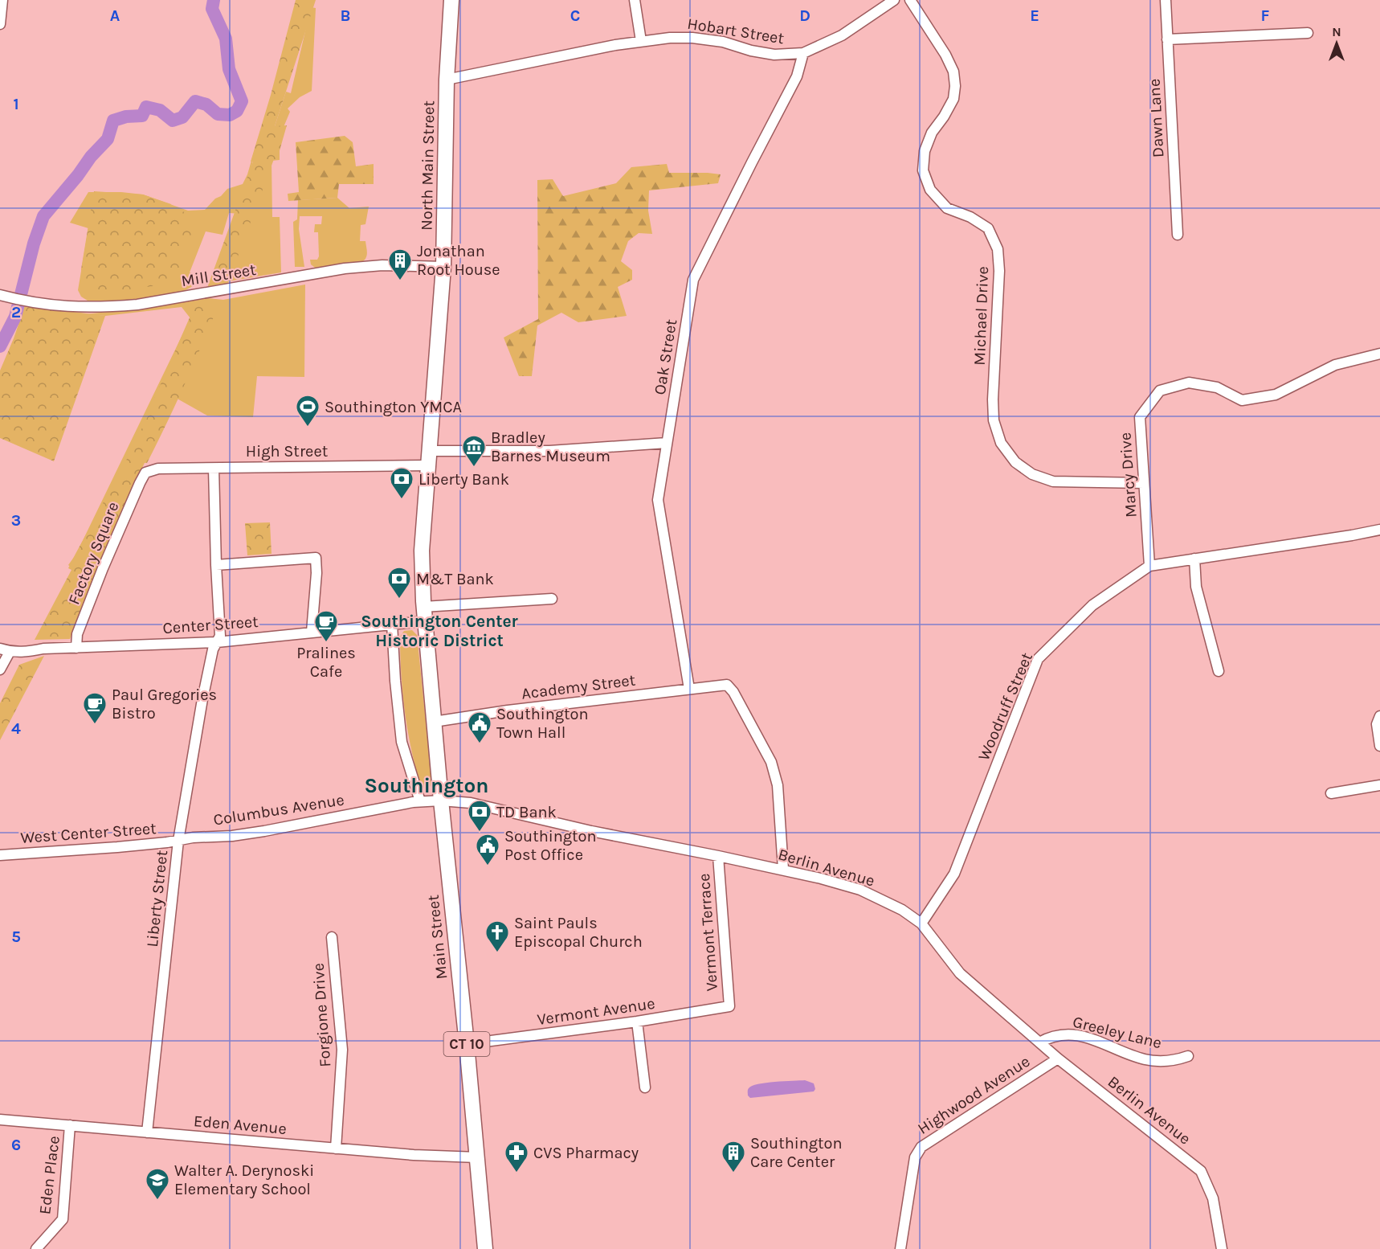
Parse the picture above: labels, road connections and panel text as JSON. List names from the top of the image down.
{
  "streets": {
    "highway": ["North Main Street", "Main Street", "CT 10"],
    "street": [
      "Hobart Street",
      "Dawn Lane",
      "Mill Street",
      "Michael Drive",
      "Oak Street",
      "High Street",
      "Marcy Drive",
      "Factory Square",
      "Center Street",
      "Academy Street",
      "Woodruff Street",
      "Columbus Avenue",
      "West Center Street",
      "Berlin Avenue",
      "Liberty Street",
      "Vermont Terrace",
      "Vermont Avenue",
      "Forgione Drive",
      "Greeley Lane",
      "Highwood Avenue",
      "Eden Avenue",
      "Eden Place"
    ]
  },
  "crossings": [
    ["Hobart Street", "North Main Street"],
    ["Hobart Street", "Oak Street"],
    ["North Main Street", "Mill Street"],
    ["North Main Street", "High Street"],
    ["North Main Street", "Center Street"],
    ["North Main Street", "Main Street"],
    ["Michael Drive", "Marcy Drive"],
    ["Oak Street", "High Street"],
    ["Oak Street", "Academy Street"],
    ["High Street", "Factory Square"],
    ["High Street", "Liberty Street"],
    ["Marcy Drive", "Woodruff Street"],
    ["Factory Square", "Center Street"],
    ["Center Street", "Liberty Street"],
    ["Center Street", "Main Street"],
    ["Academy Street", "Berlin Avenue"],
    ["Academy Street", "Main Street"],
    ["Woodruff Street", "Berlin Avenue"],
    ["Columbus Avenue", "West Center Street"],
    ["Columbus Avenue", "Berlin Avenue"],
    ["Columbus Avenue", "Liberty Street"],
    ["Columbus Avenue", "Main Street"],
    ["West Center Street", "Liberty Street"],
    ["Berlin Avenue", "Vermont Terrace"],
    ["Berlin Avenue", "Main Street"],
    ["Berlin Avenue", "Greeley Lane"],
    ["Berlin Avenue", "Highwood Avenue"],
    ["Liberty Street", "Eden Avenue"],
    ["Vermont Terrace", "Vermont Avenue"],
    ["Main Street", "Vermont Avenue"],
    ["Main Street", "Eden Avenue"],
    ["Forgione Drive", "Eden Avenue"],
    ["Eden Avenue", "Eden Place"]
  ],
  "districts": ["Southington Center Historic District", "Southington"],
  "places": {
    "building": ["Jonathan Root House", "Southington Care Center"],
    "sports": ["Southington YMCA"],
    "museum": ["Bradley Barnes Museum"],
    "bank": ["Liberty Bank", "M&T Bank", "TD Bank"],
    "cafe": ["Pralines Cafe", "Paul Gregories Bistro"],
    "public building": ["Southington Town Hall", "Southington Post Office"],
    "church": ["Saint Pauls Episcopal Church"],
    "pharmacy": ["CVS Pharmacy"],
    "school or university": ["Walter A. Derynoski Elementary School"]
  },
  "north": "top",
  "grid": {
    "columns": [
      "A",
      "B",
      "C",
      "D",
      "E",
      "F"
    ],
    "rows": [
      "1",
      "2",
      "3",
      "4",
      "5",
      "6"
    ]
  }
}
